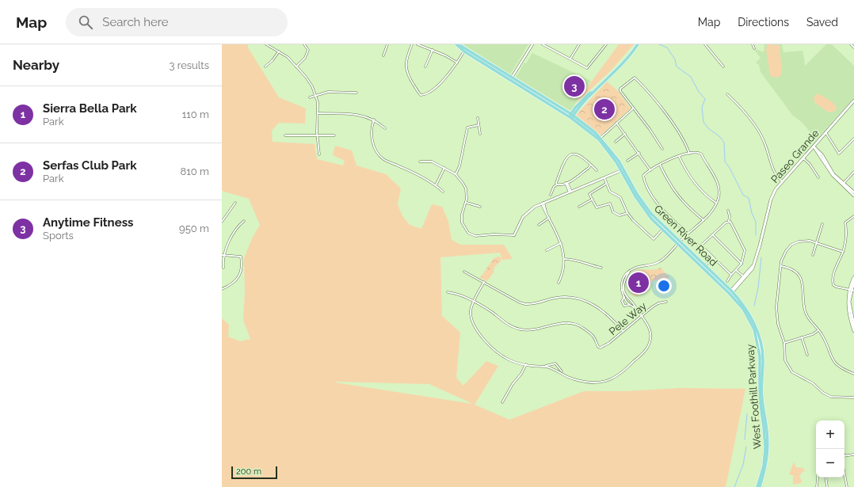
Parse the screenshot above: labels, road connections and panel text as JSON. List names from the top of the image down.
{
  "streets": {
    "main road": ["Paseo Grande", "Green River Road", "West Foothill Parkway"],
    "street": ["Pele Way"]
  },
  "crossings": [
    ["Paseo Grande", "Green River Road"],
    ["Paseo Grande", "West Foothill Parkway"],
    ["Green River Road", "West Foothill Parkway"]
  ],
  "scale_bar": "200 m",
  "page": {
    "header": "Map",
    "search": "Search here",
    "nav": ["Map", "Directions", "Saved"],
    "heading": ["Nearby", "3 results"],
    "pins": ["3", "2", "1"],
    "list": [
      {
        "mark": "1",
        "name": "Sierra Bella Park",
        "note": "Park",
        "value": "110 m"
      },
      {
        "mark": "2",
        "name": "Serfas Club Park",
        "note": "Park",
        "value": "810 m"
      },
      {
        "mark": "3",
        "name": "Anytime Fitness",
        "note": "Sports",
        "value": "950 m"
      }
    ],
    "map_buttons": ["+", "−"],
    "scale": "200 m"
  }
}
